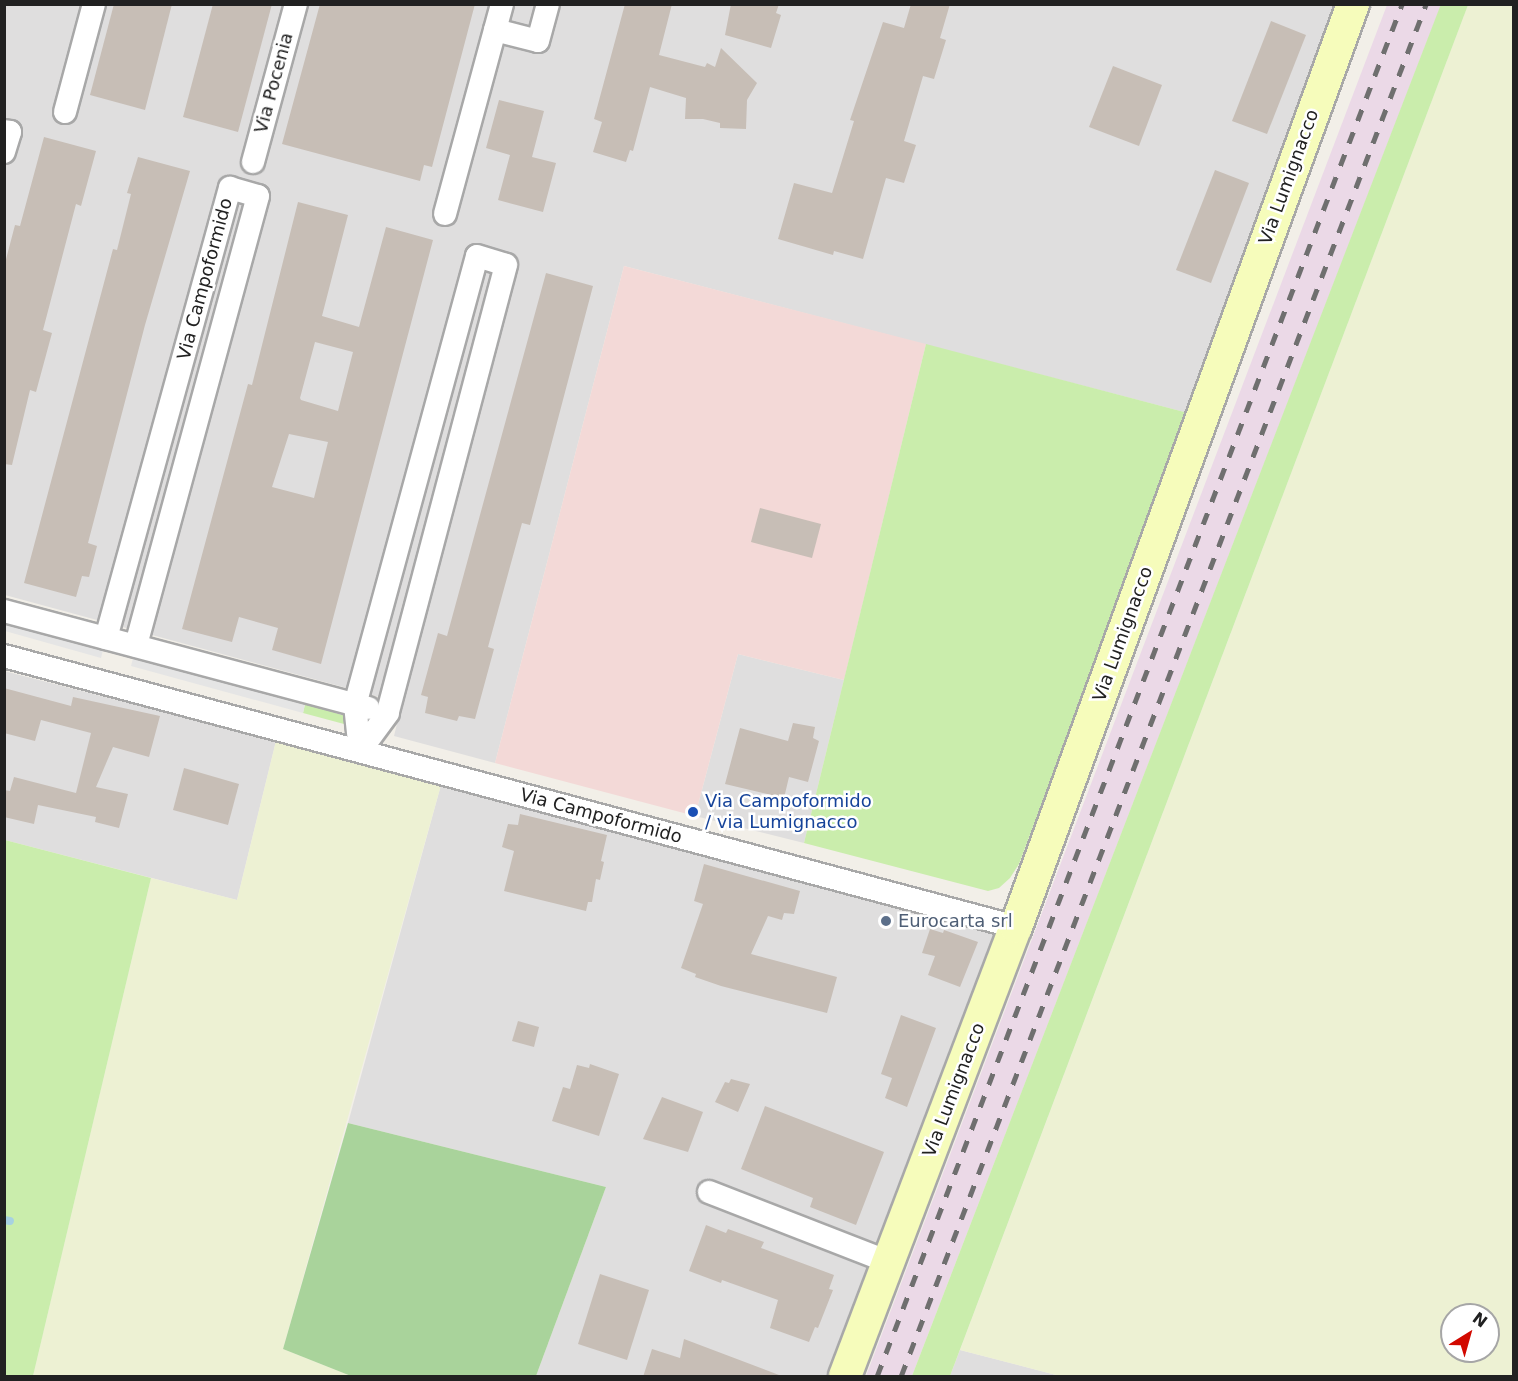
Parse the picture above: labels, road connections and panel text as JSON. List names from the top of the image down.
{
  "streets": {
    "main road": ["Via Lumignacco"],
    "street": ["Via Pocenia", "Via Campoformido"]
  },
  "crossings": [
    ["Via Lumignacco", "Via Campoformido"]
  ],
  "places": ["Via Campoformido / via Lumignacco", "Eurocarta srl"],
  "north": "top right"
}
